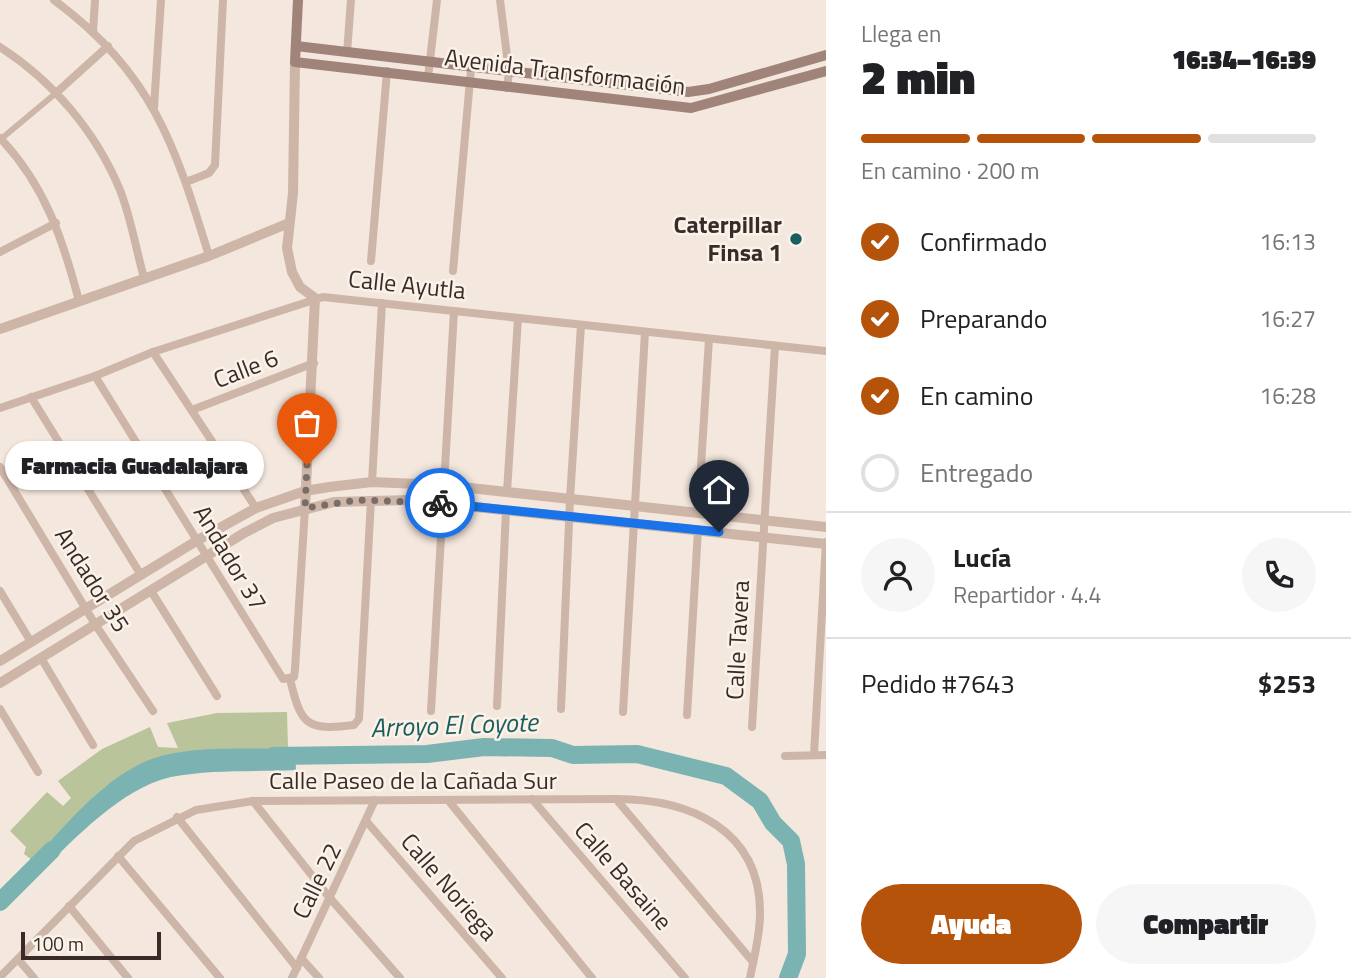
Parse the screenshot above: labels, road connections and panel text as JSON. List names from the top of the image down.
{
  "streets": {
    "main road": ["Avenida Transformación"],
    "street": [
      "Calle Ayutla",
      "Calle 6",
      "Andador 37",
      "Andador 35",
      "Calle Tavera",
      "Calle Paseo de la Cañada Sur",
      "Calle Basaine",
      "Calle 22",
      "Calle Noriega"
    ]
  },
  "crossings": [
    ["Calle Ayutla", "Andador 37"],
    ["Calle Ayutla", "Calle Tavera"],
    ["Calle Paseo de la Cañada Sur", "Calle Basaine"],
    ["Calle Paseo de la Cañada Sur", "Calle 22"],
    ["Calle 22", "Calle Noriega"]
  ],
  "water": ["Arroyo El Coyote"],
  "places": ["Caterpillar Finsa 1", "Farmacia Guadalajara"],
  "scale_bar": "100 m",
  "page": {
    "heading": ["2 min", "Llega en", "16:34–16:39"],
    "panel": [
      "Lucía",
      "Repartidor · 4.4",
      "Pedido #7643",
      "$253"
    ],
    "bar": "En camino · 200 m",
    "list": [
      ["Confirmado", "16:13"],
      ["Preparando", "16:27"],
      ["En camino", "16:28"],
      "Entregado"
    ],
    "bubble": "Farmacia Guadalajara",
    "buttons": ["Ayuda", "Compartir"],
    "scale": "100 m"
  }
}
